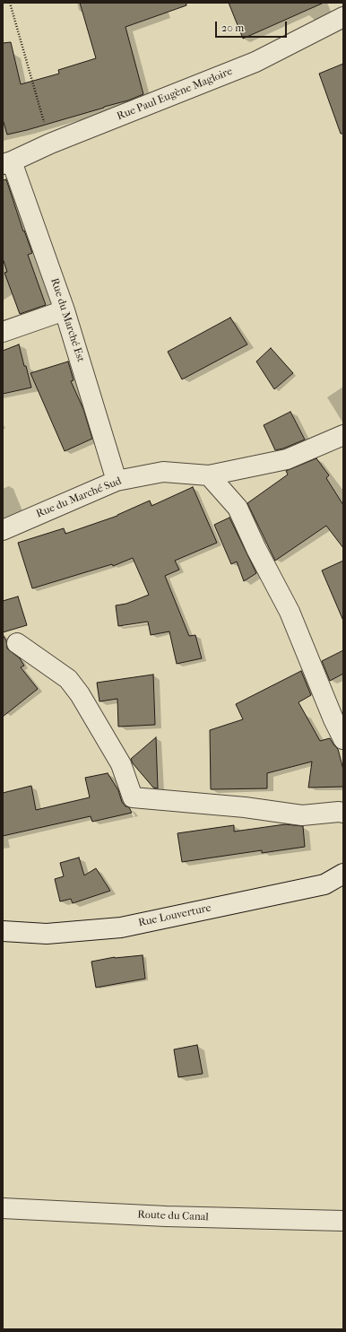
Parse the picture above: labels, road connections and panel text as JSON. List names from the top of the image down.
{
  "streets": {
    "street": [
      "Rue Paul Eugène Magloire",
      "Rue du Marché Est",
      "Rue du Marché Sud",
      "Rue Louverture",
      "Route du Canal"
    ]
  },
  "crossings": [
    ["Rue Paul Eugène Magloire", "Rue du Marché Est"],
    ["Rue du Marché Est", "Rue du Marché Sud"]
  ],
  "scale_bar": "20 m"
}
